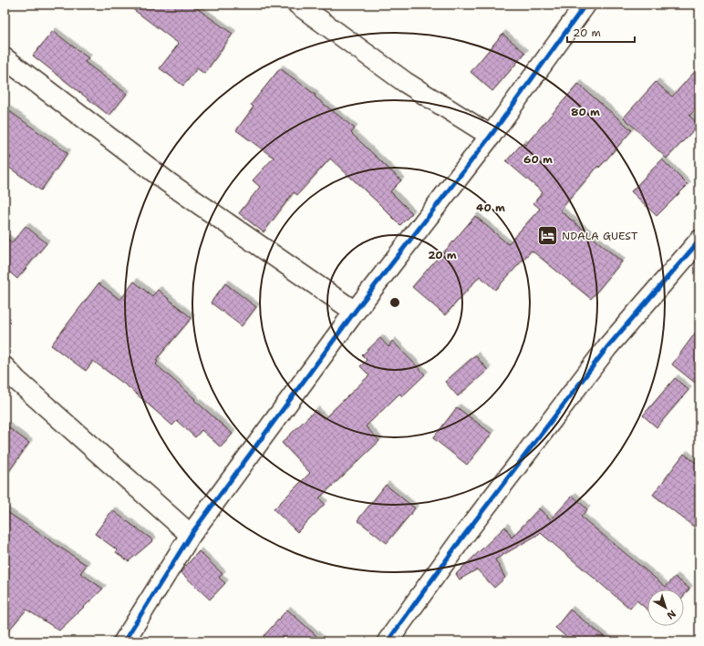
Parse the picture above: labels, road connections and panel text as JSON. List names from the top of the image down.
{
  "places": {
    "hotel": ["NDALA GUEST"]
  },
  "scale_bar": "20 m",
  "north": "bottom right",
  "rings": [
    "80 m",
    "60 m",
    "40 m",
    "20 m"
  ]
}
